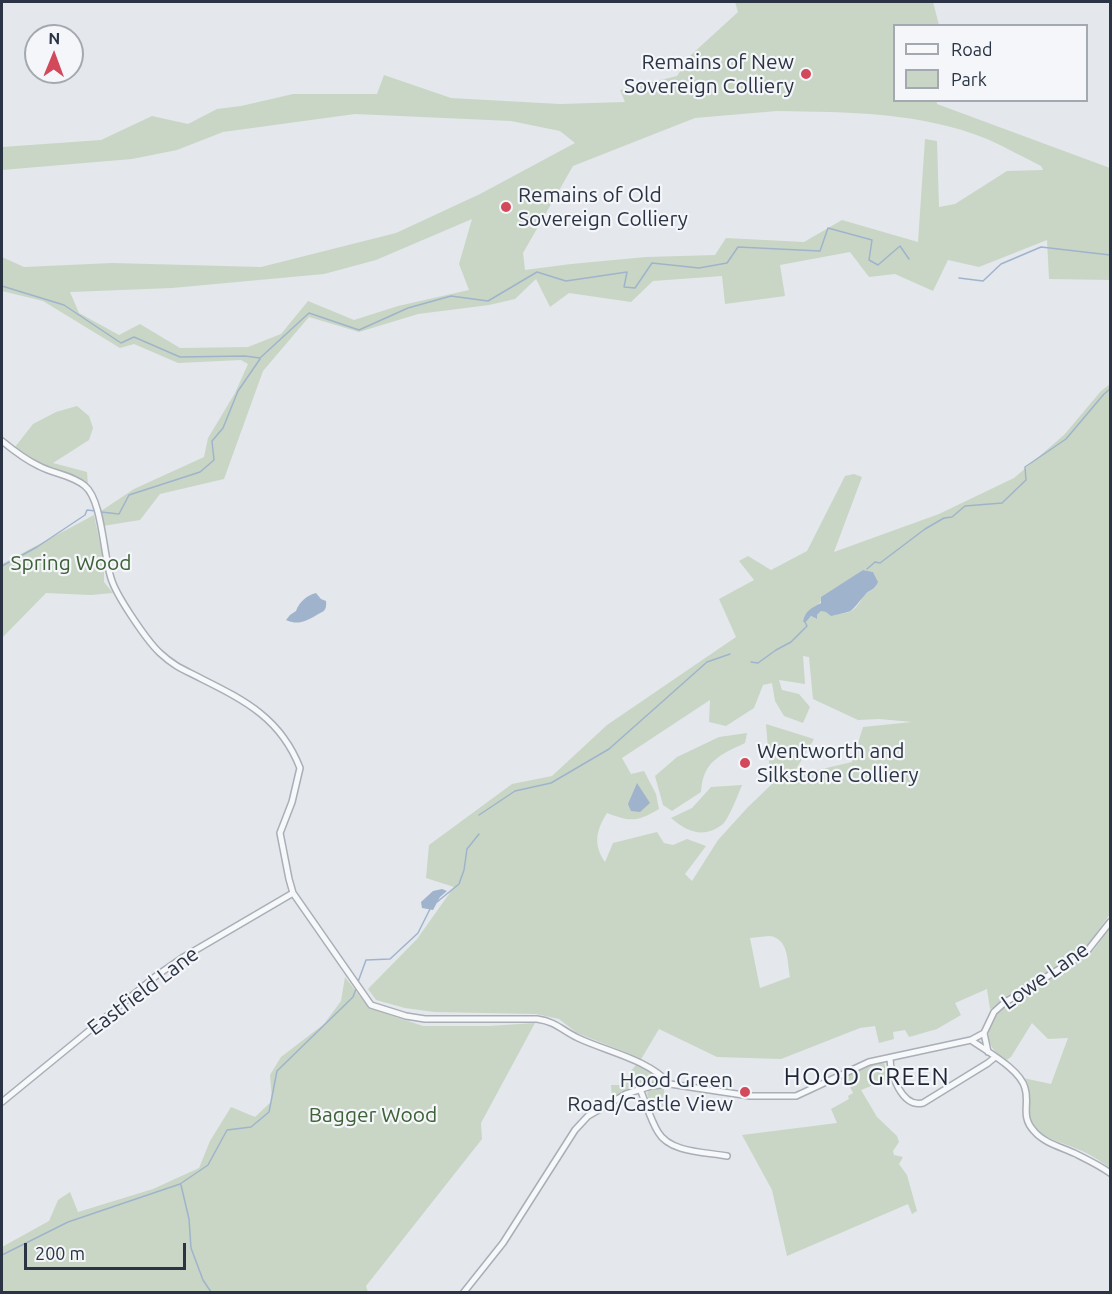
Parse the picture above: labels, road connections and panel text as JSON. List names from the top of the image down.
{
  "streets": {
    "street": ["Lowe Lane", "Eastfield Lane"]
  },
  "districts": ["HOOD GREEN"],
  "parks": ["Spring Wood", "Bagger Wood"],
  "places": [
    "Remains of New Sovereign Colliery",
    "Remains of Old Sovereign Colliery",
    "Wentworth and Silkstone Colliery",
    "Hood Green Road/Castle View"
  ],
  "legend": ["Road", "Park"],
  "scale_bar": "200 m",
  "north": "top"
}
